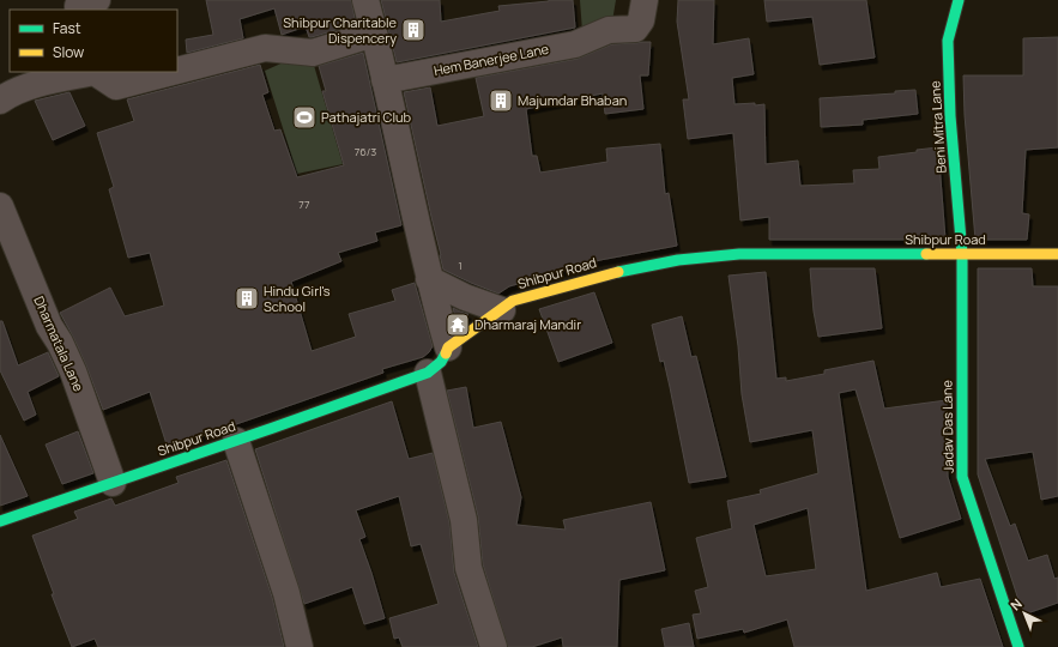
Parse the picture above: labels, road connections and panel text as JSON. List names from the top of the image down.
{
  "streets": {
    "street": [
      "Hem Banerjee Lane",
      "Beni Mitra Lane",
      "Shibpur Road",
      "Dharmatala Lane",
      "Jadav Das Lane"
    ]
  },
  "crossings": [
    ["Beni Mitra Lane", "Shibpur Road"],
    ["Beni Mitra Lane", "Jadav Das Lane"],
    ["Shibpur Road", "Dharmatala Lane"],
    ["Shibpur Road", "Jadav Das Lane"]
  ],
  "places": {
    "building": ["Shibpur Charitable Dispencery", "Majumdar Bhaban", "Hindu Girl's School"],
    "sports": ["Pathajatri Club"],
    "temple": ["Dharmaraj Mandir"]
  },
  "house_numbers": ["76/3", "77", "1"],
  "legend": ["Fast", "Slow"],
  "north": "top left"
}
